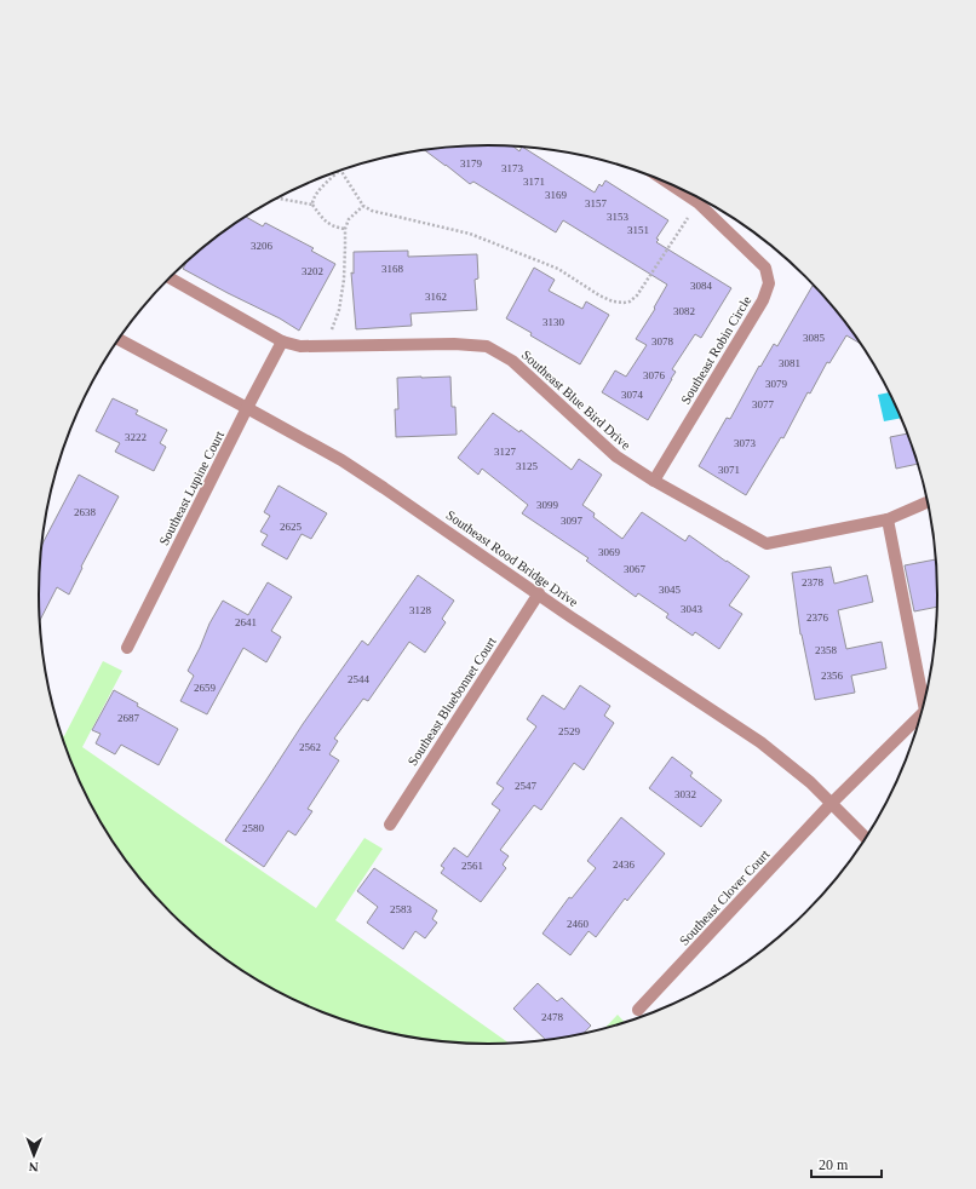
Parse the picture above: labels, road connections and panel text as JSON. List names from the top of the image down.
{
  "streets": {
    "street": [
      "Southeast Robin Circle",
      "Southeast Blue Bird Drive",
      "Southeast Lupine Court",
      "Southeast Rood Bridge Drive",
      "Southeast Bluebonnet Court",
      "Southeast Clover Court"
    ]
  },
  "crossings": [
    ["Southeast Robin Circle", "Southeast Blue Bird Drive"],
    ["Southeast Blue Bird Drive", "Southeast Lupine Court"],
    ["Southeast Blue Bird Drive", "Southeast Clover Court"],
    ["Southeast Lupine Court", "Southeast Rood Bridge Drive"],
    ["Southeast Rood Bridge Drive", "Southeast Bluebonnet Court"],
    ["Southeast Rood Bridge Drive", "Southeast Clover Court"]
  ],
  "house_numbers": [
    "3179",
    "3173",
    "3171",
    "3169",
    "3157",
    "3153",
    "3151",
    "3206",
    "3168",
    "3202",
    "3084",
    "3162",
    "3082",
    "3130",
    "3085",
    "3078",
    "3081",
    "3076",
    "3079",
    "3074",
    "3077",
    "3222",
    "3073",
    "3127",
    "3125",
    "3071",
    "3099",
    "2638",
    "3097",
    "2625",
    "3069",
    "3067",
    "2378",
    "3045",
    "3043",
    "3128",
    "2376",
    "2641",
    "2358",
    "2356",
    "2544",
    "2659",
    "2687",
    "2529",
    "2562",
    "2547",
    "3032",
    "2580",
    "2436",
    "2561",
    "2583",
    "2460",
    "2478"
  ],
  "scale_bar": "20 m",
  "north": "bottom"
}
